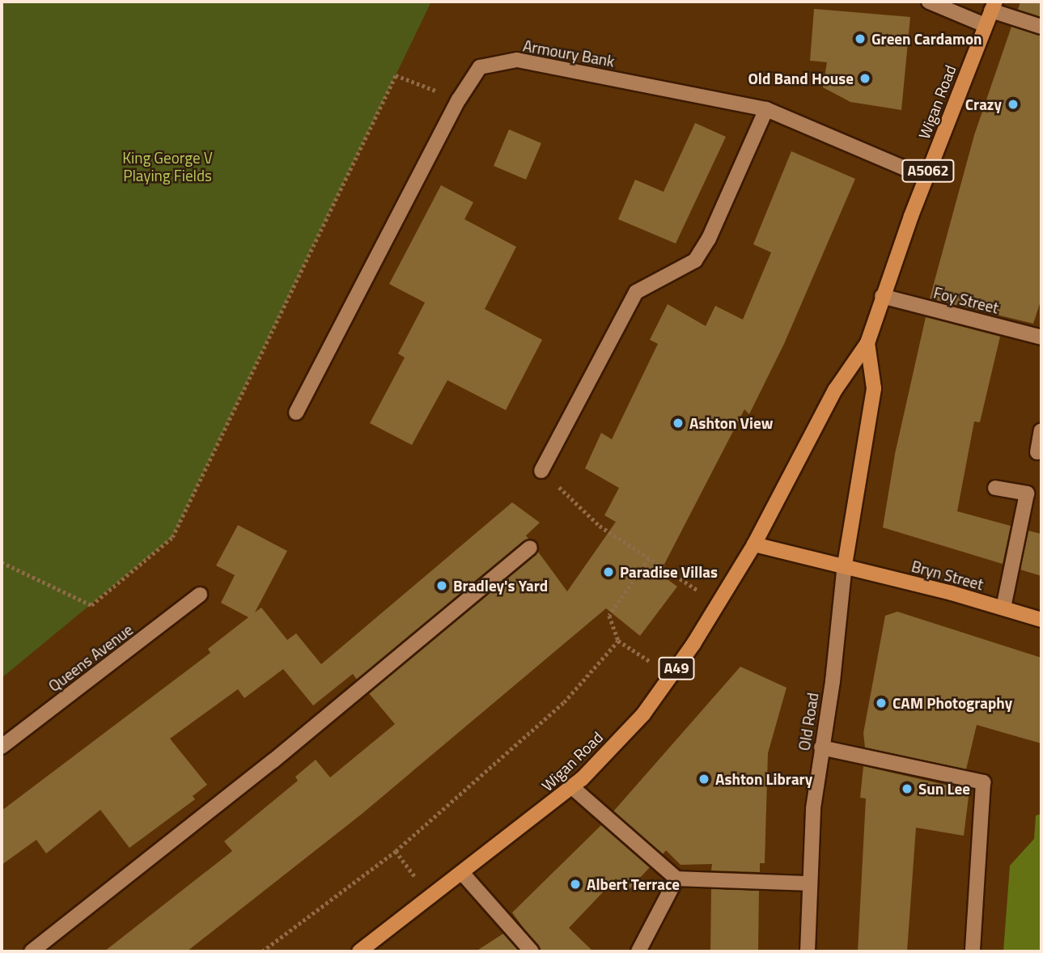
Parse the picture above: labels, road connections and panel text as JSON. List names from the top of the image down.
{
  "streets": {
    "main road": [
      "Wigan Road",
      "A5062",
      "Bryn Street",
      "A49"
    ],
    "street": [
      "Armoury Bank",
      "Foy Street",
      "Queens Avenue",
      "Old Road"
    ]
  },
  "crossings": [
    ["Armoury Bank", "Wigan Road"],
    ["Wigan Road", "Foy Street"],
    ["Wigan Road", "Bryn Street"],
    ["Wigan Road", "Old Road"],
    ["Bryn Street", "Old Road"]
  ],
  "parks": ["King George V Playing Fields"],
  "places": [
    "Green Cardamon",
    "Old Band House",
    "Crazy",
    "Ashton View",
    "Paradise Villas",
    "Bradley's Yard",
    "CAM Photography",
    "Ashton Library",
    "Sun Lee",
    "Albert Terrace"
  ]
}
